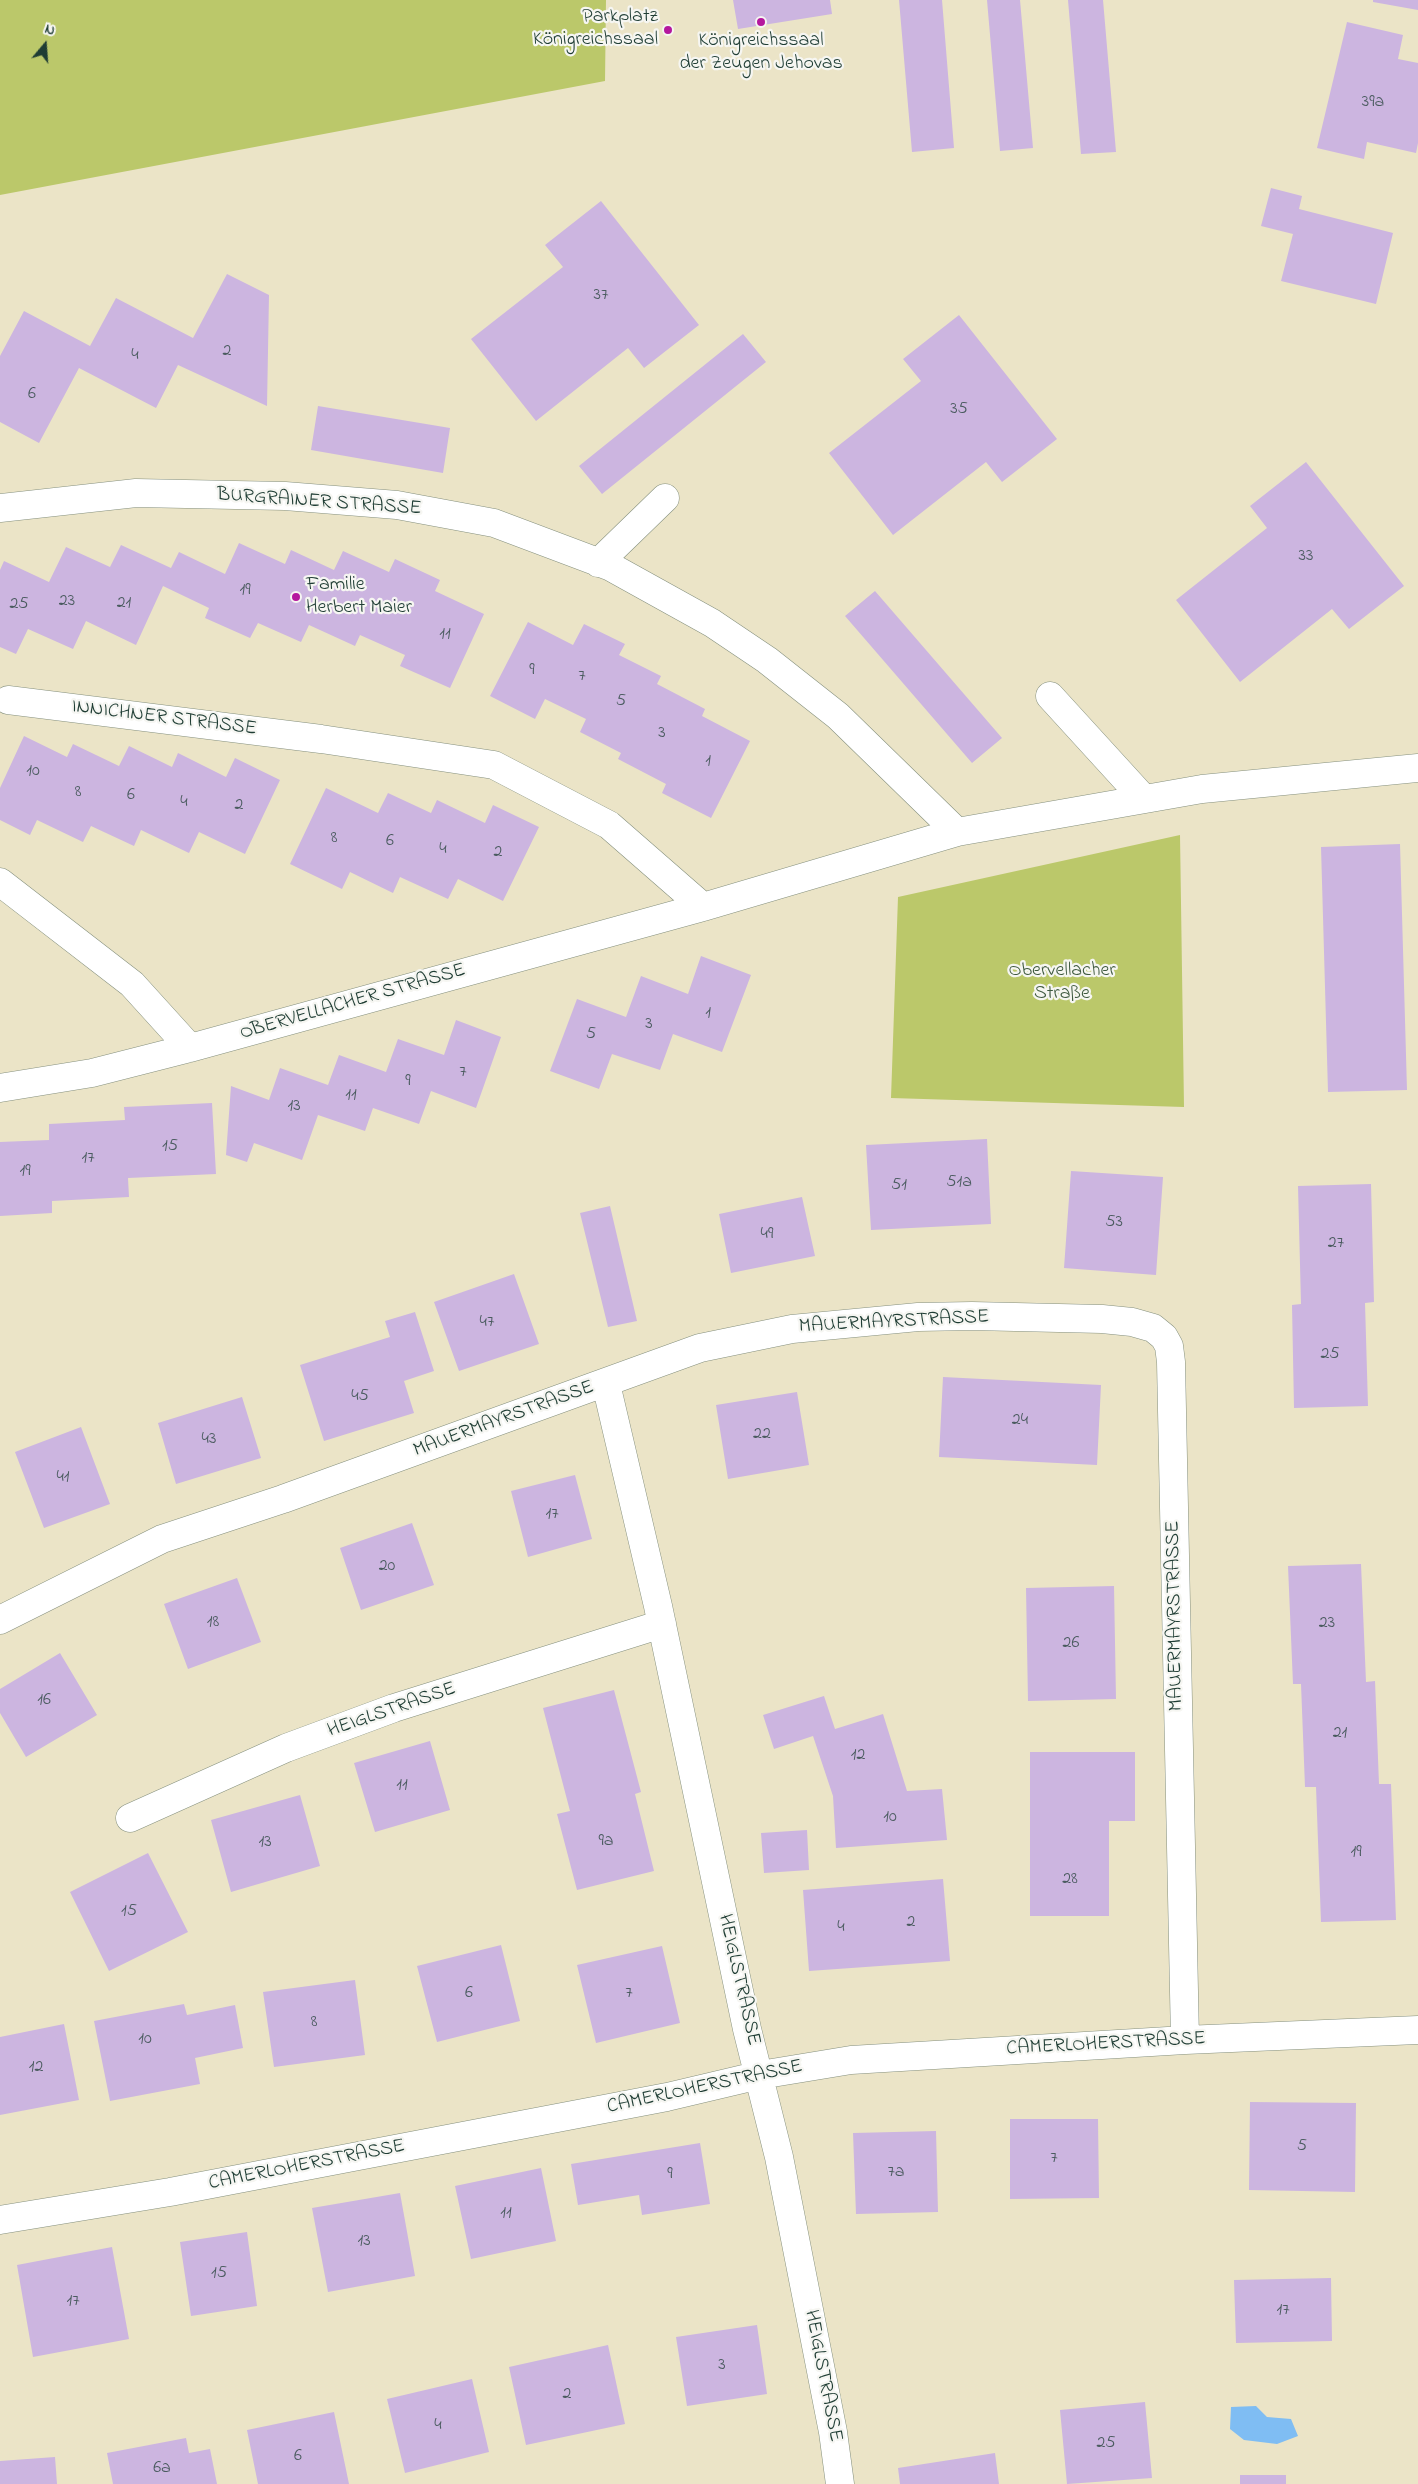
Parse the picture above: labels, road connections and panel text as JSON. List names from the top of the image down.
{
  "streets": {
    "street": [
      "BURGRAINER STRASSE",
      "INNICHNER STRASSE",
      "OBERVELLACHER STRASSE",
      "MAUERMAYRSTRASSE",
      "HEIGLSTRASSE",
      "CAMERLOHERSTRASSE"
    ]
  },
  "crossings": [
    ["BURGRAINER STRASSE", "OBERVELLACHER STRASSE"],
    ["INNICHNER STRASSE", "OBERVELLACHER STRASSE"],
    ["MAUERMAYRSTRASSE", "HEIGLSTRASSE"],
    ["MAUERMAYRSTRASSE", "CAMERLOHERSTRASSE"],
    ["HEIGLSTRASSE", "CAMERLOHERSTRASSE"]
  ],
  "parks": ["Obervellacher Straße"],
  "places": ["Königreichssaal der Zeugen Jehovas", "Parkplatz Königreichssaal", "Familie Herbert Maier"],
  "house_numbers": [
    "39a",
    "37",
    "2",
    "4",
    "6",
    "35",
    "33",
    "19",
    "23",
    "21",
    "25",
    "11",
    "9",
    "7",
    "5",
    "3",
    "1",
    "10",
    "8",
    "6",
    "4",
    "2",
    "8",
    "6",
    "4",
    "2",
    "1",
    "3",
    "5",
    "7",
    "9",
    "11",
    "13",
    "15",
    "17",
    "19",
    "51a",
    "51",
    "53",
    "49",
    "27",
    "47",
    "25",
    "45",
    "24",
    "22",
    "43",
    "41",
    "17",
    "20",
    "18",
    "23",
    "26",
    "16",
    "21",
    "12",
    "11",
    "10",
    "9a",
    "13",
    "19",
    "28",
    "15",
    "2",
    "4",
    "6",
    "7",
    "8",
    "10",
    "12",
    "5",
    "7",
    "7a",
    "9",
    "11",
    "13",
    "15",
    "17",
    "17",
    "3",
    "2",
    "4",
    "25",
    "6",
    "6a"
  ],
  "north": "top"
}
